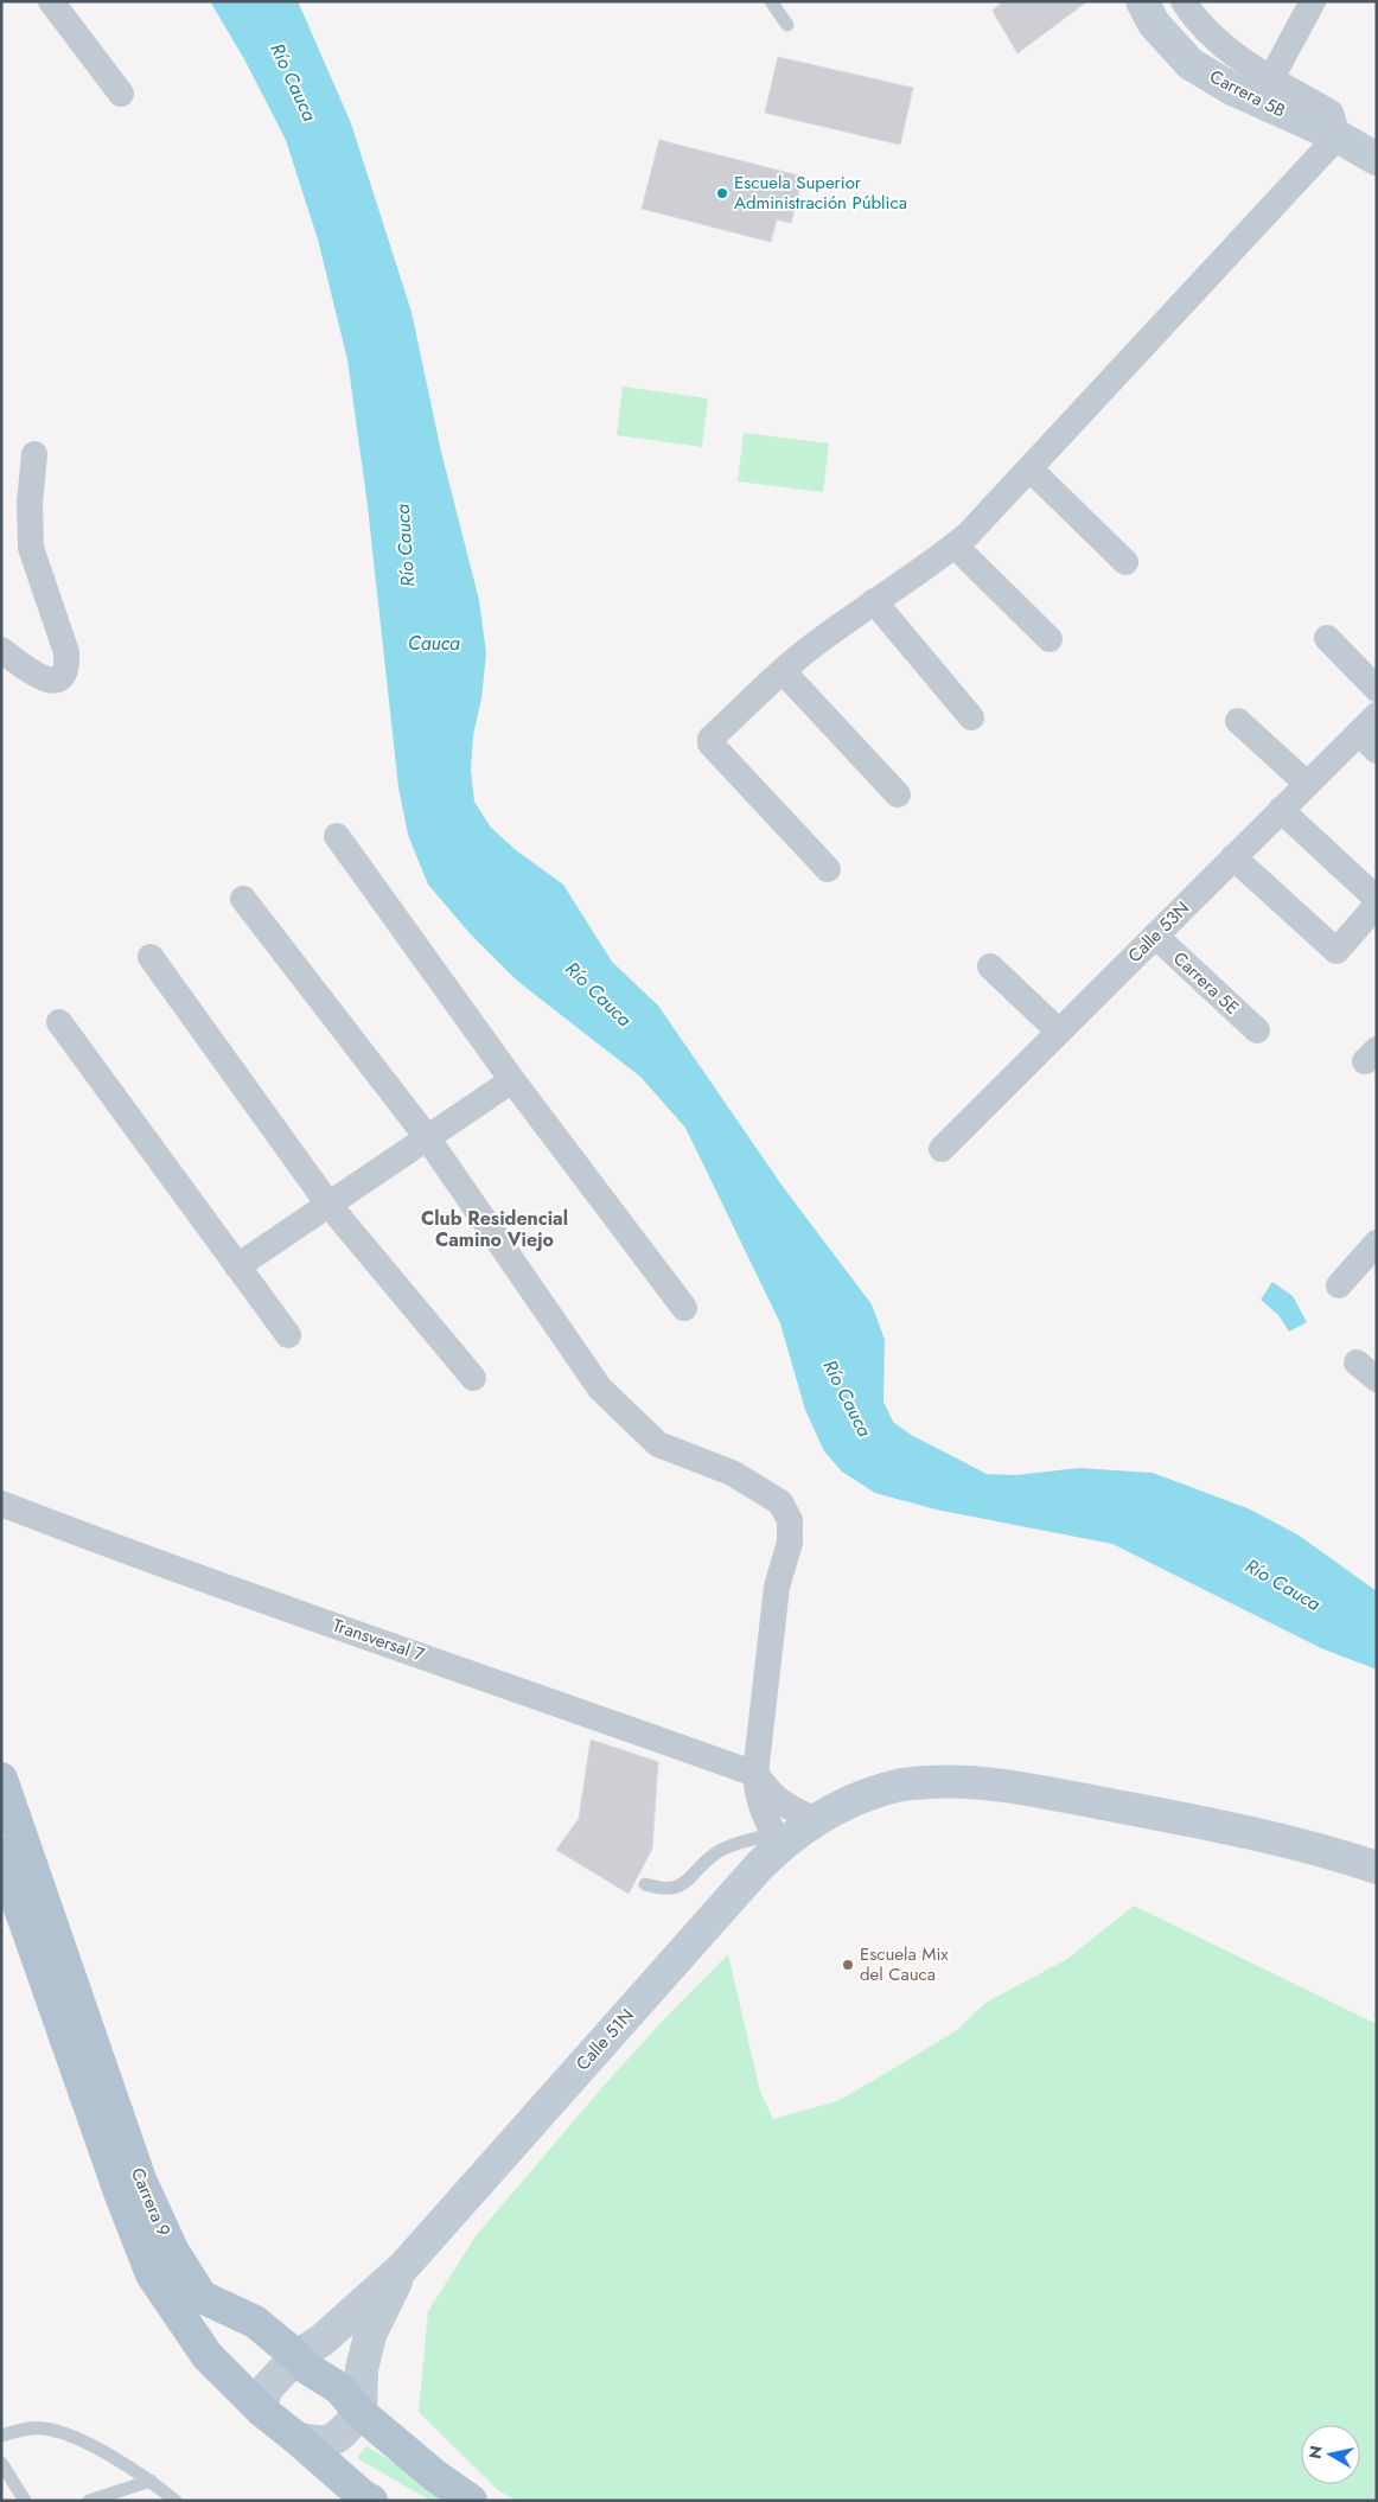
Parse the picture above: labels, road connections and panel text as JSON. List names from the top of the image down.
{
  "streets": {
    "main road": ["Carrera 5B", "Calle 51N", "Carrera 9"],
    "street": ["Calle 53N", "Carrera 5E", "Transversal 7"]
  },
  "crossings": [
    ["Calle 53N", "Carrera 5E"],
    ["Calle 51N", "Carrera 9"]
  ],
  "districts": ["Club Residencial Camino Viejo"],
  "water": ["Río Cauca", "Cauca"],
  "places": ["Escuela Superior Administración Pública", "Escuela Mix del Cauca"],
  "north": "left"
}
